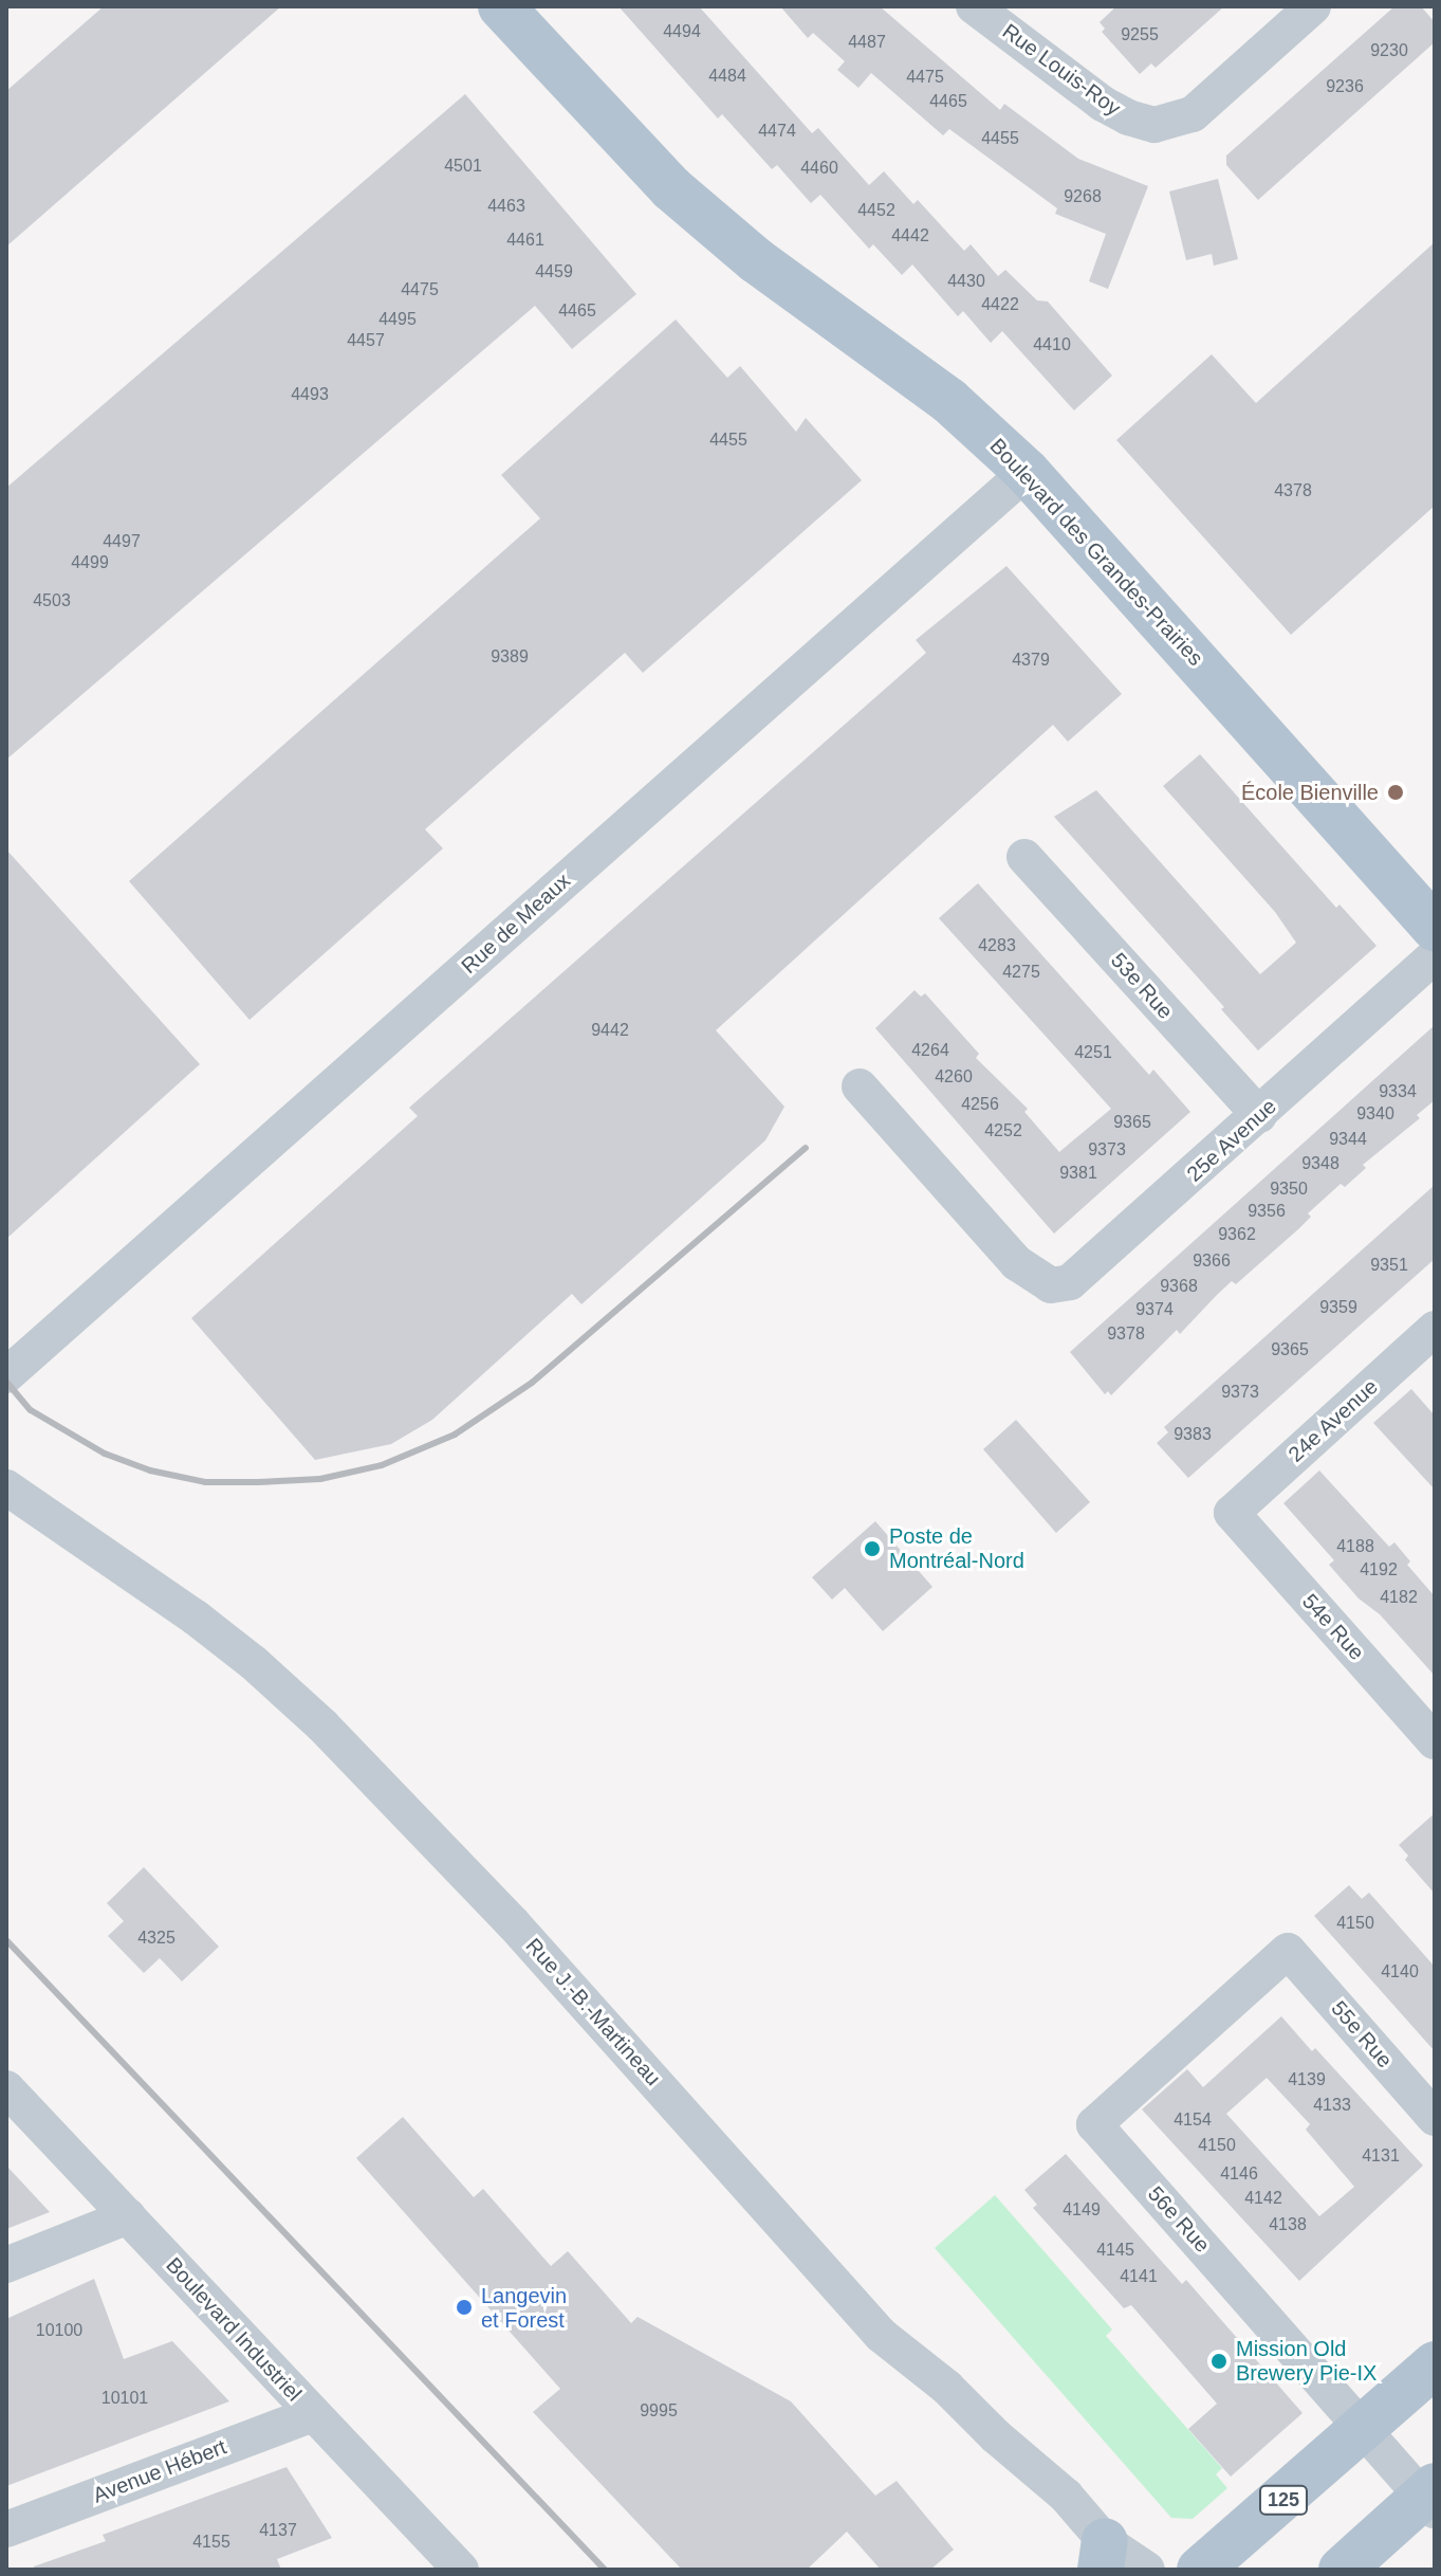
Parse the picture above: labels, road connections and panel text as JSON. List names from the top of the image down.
{
  "streets": {
    "main road": ["Boulevard des Grandes-Prairies", "125"],
    "street": [
      "Rue Louis-Roy",
      "Rue de Meaux",
      "53e Rue",
      "25e Avenue",
      "24e Avenue",
      "54e Rue",
      "Rue J.-B.-Martineau",
      "55e Rue",
      "56e Rue",
      "Boulevard Industriel",
      "Avenue Hébert"
    ]
  },
  "crossings": [
    ["Boulevard des Grandes-Prairies", "Rue de Meaux"],
    ["53e Rue", "25e Avenue"],
    ["24e Avenue", "54e Rue"],
    ["55e Rue", "56e Rue"],
    ["56e Rue", "125"],
    ["Boulevard Industriel", "Avenue Hébert"]
  ],
  "places": [
    "École Bienville",
    "Poste de Montréal-Nord",
    "Langevin et Forest",
    "Mission Old Brewery Pie-IX"
  ],
  "house_numbers": [
    "4494",
    "9255",
    "4487",
    "9230",
    "4484",
    "4475",
    "9236",
    "4465",
    "4474",
    "4455",
    "4501",
    "4460",
    "9268",
    "4463",
    "4452",
    "4442",
    "4461",
    "4459",
    "4430",
    "4475",
    "4422",
    "4465",
    "4495",
    "4457",
    "4410",
    "4493",
    "4455",
    "4378",
    "4497",
    "4499",
    "4503",
    "9389",
    "4379",
    "4283",
    "4275",
    "9442",
    "4264",
    "4251",
    "4260",
    "9334",
    "4256",
    "9340",
    "9365",
    "4252",
    "9344",
    "9373",
    "9348",
    "9381",
    "9350",
    "9356",
    "9362",
    "9366",
    "9351",
    "9368",
    "9359",
    "9374",
    "9378",
    "9365",
    "9373",
    "9383",
    "4188",
    "4192",
    "4182",
    "4150",
    "4325",
    "4140",
    "4139",
    "4133",
    "4154",
    "4150",
    "4131",
    "4146",
    "4142",
    "4149",
    "4138",
    "4145",
    "4141",
    "10100",
    "10101",
    "9995",
    "4137",
    "4155"
  ]
}
